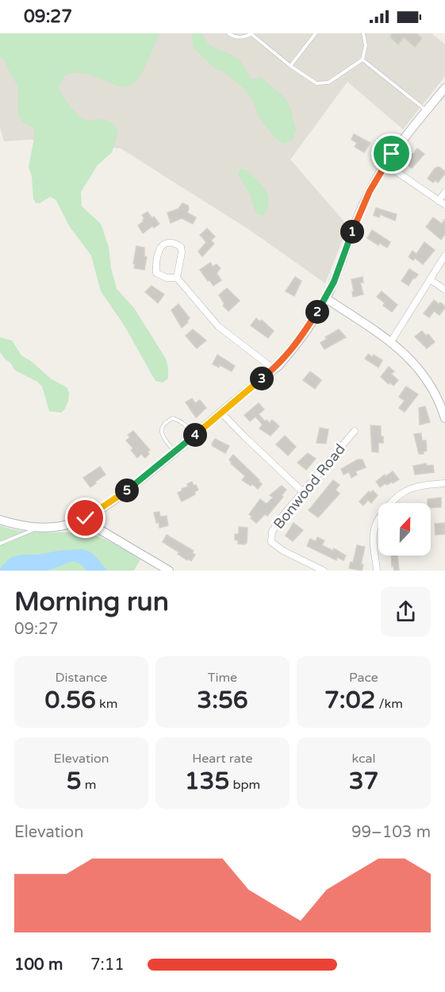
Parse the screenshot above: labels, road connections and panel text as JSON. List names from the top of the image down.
{
  "streets": {
    "street": ["Bonwood Road"]
  },
  "north": "top",
  "page": {
    "status": "09:27",
    "pins": [
      "1",
      "2",
      "3",
      "4",
      "5"
    ],
    "heading": ["Morning run", "09:27"],
    "stats": [
      ["Distance", "0.56 km"],
      ["Time", "3:56"],
      ["Pace", "7:02 /km"],
      ["Elevation", "5 m"],
      ["Heart rate", "135 bpm"],
      ["kcal", "37"]
    ],
    "chart": ["Elevation", "99–103 m"],
    "list": [
      {
        "name": "100 m",
        "note": "7:11"
      }
    ]
  }
}
